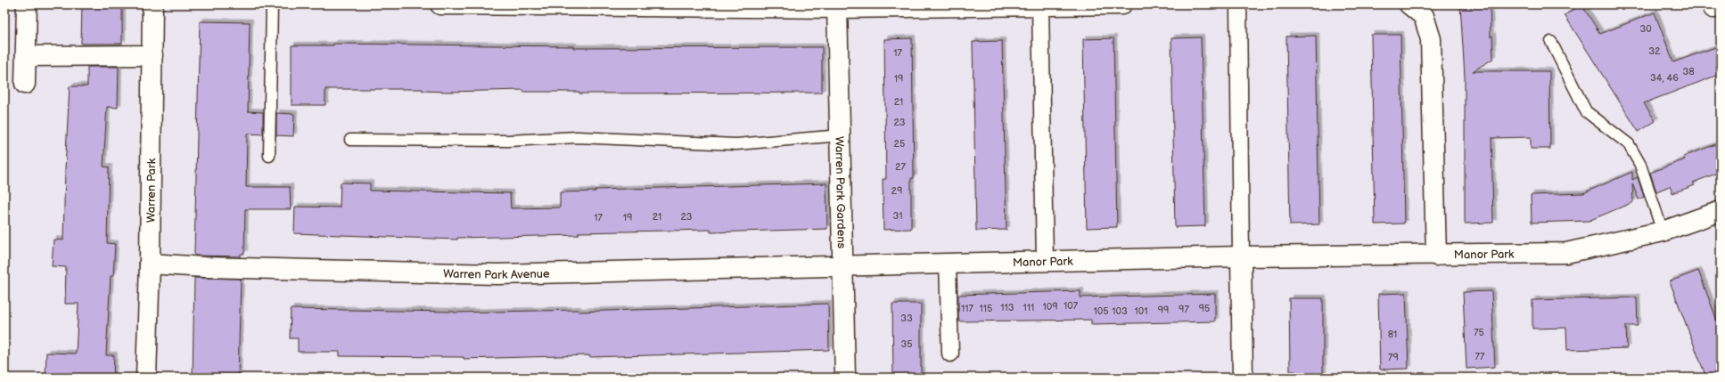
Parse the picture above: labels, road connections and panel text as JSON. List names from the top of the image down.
{
  "streets": {
    "street": [
      "Warren Park",
      "Warren Park Gardens",
      "Manor Park",
      "Warren Park Avenue"
    ]
  },
  "crossings": [
    ["Warren Park", "Warren Park Avenue"],
    ["Warren Park Gardens", "Manor Park"],
    ["Warren Park Gardens", "Warren Park Avenue"],
    ["Manor Park", "Warren Park Avenue"]
  ],
  "house_numbers": [
    "30",
    "32",
    "17",
    "38",
    "34, 46",
    "19",
    "21",
    "23",
    "25",
    "27",
    "29",
    "31",
    "21",
    "23",
    "17",
    "19",
    "107",
    "109",
    "113",
    "111",
    "117",
    "115",
    "95",
    "97",
    "99",
    "105",
    "103",
    "101",
    "33",
    "75",
    "81",
    "35",
    "77",
    "79"
  ]
}
